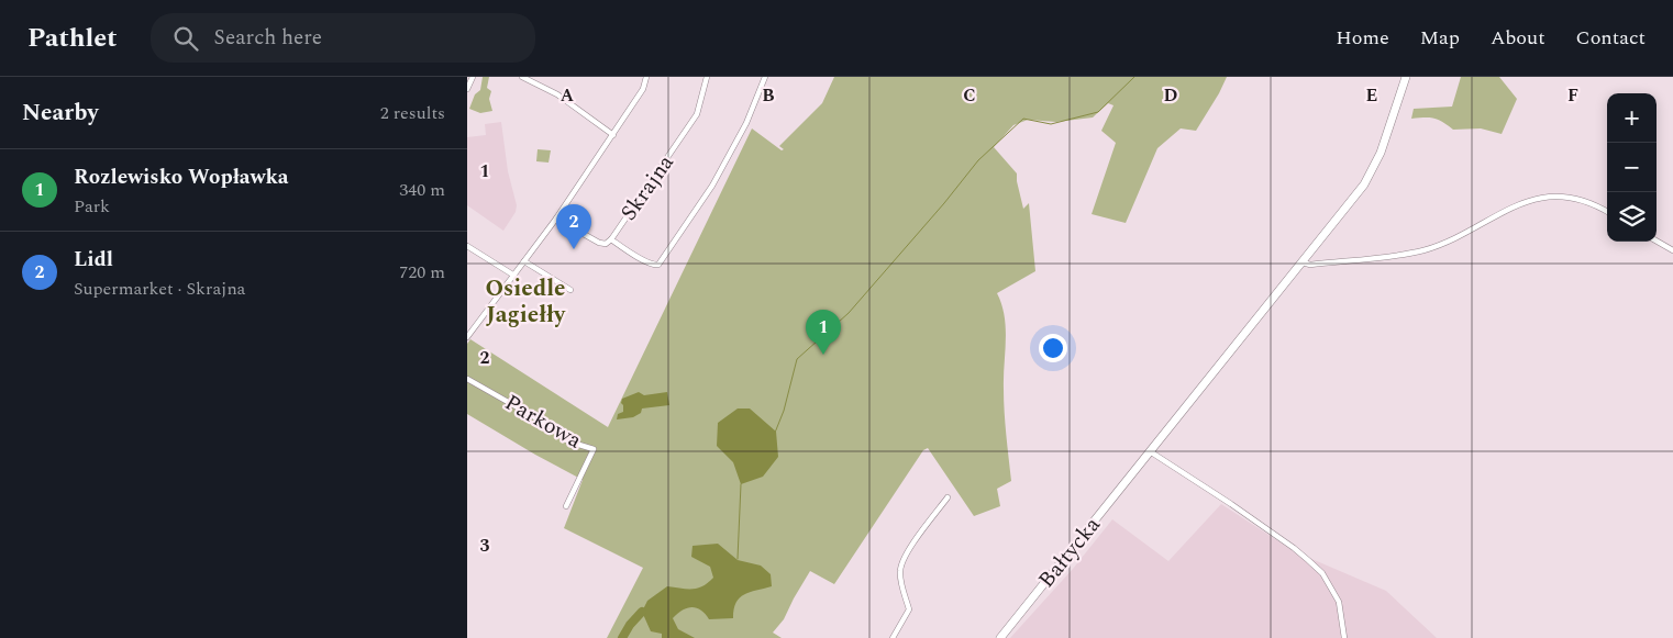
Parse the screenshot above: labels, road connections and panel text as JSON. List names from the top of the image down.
{
  "streets": {
    "main road": ["Bałtycka"],
    "street": ["Skrajna", "Parkowa"]
  },
  "districts": ["Osiedle Jagiełły"],
  "page": {
    "header": "Pathlet",
    "search": "Search here",
    "nav": [
      "Home",
      "Map",
      "About",
      "Contact"
    ],
    "heading": ["Nearby", "2 results"],
    "map_buttons": ["+", "−"],
    "list": [
      {
        "mark": "1",
        "name": "Rozlewisko Wopławka",
        "note": "Park",
        "value": "340 m"
      },
      {
        "mark": "2",
        "name": "Lidl",
        "note": "Supermarket · Skrajna",
        "value": "720 m"
      }
    ],
    "pins": ["2", "1"]
  },
  "grid": {
    "columns": [
      "A",
      "B",
      "C",
      "D",
      "E",
      "F"
    ],
    "rows": ["1", "2", "3"]
  }
}
